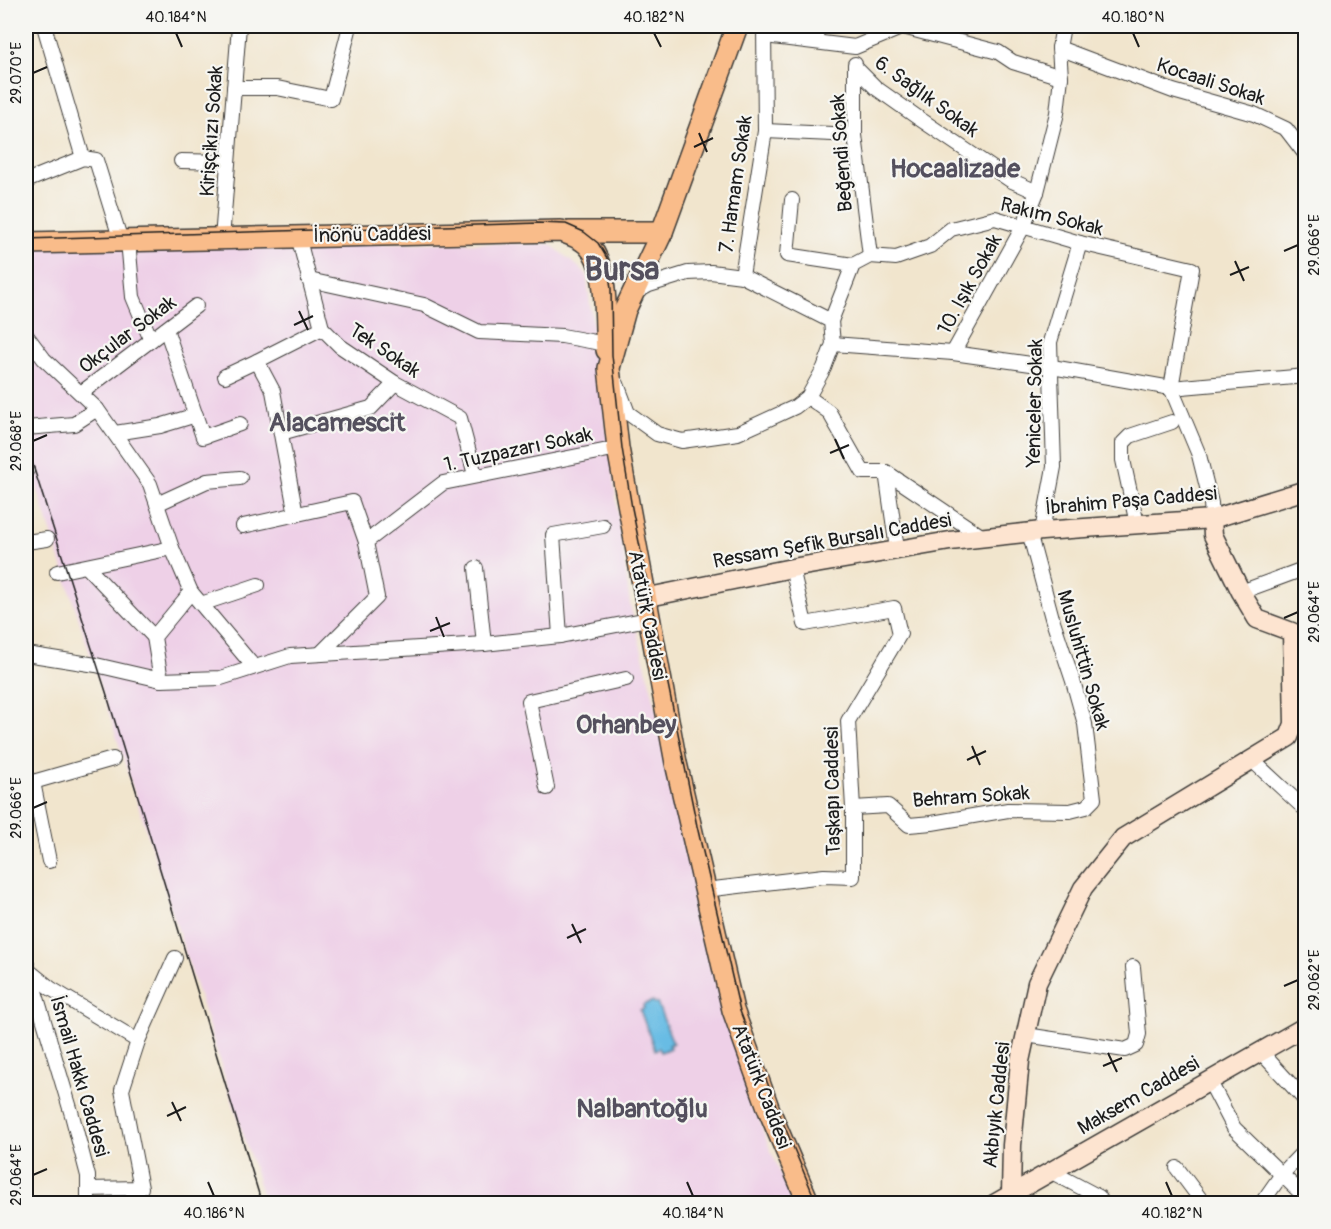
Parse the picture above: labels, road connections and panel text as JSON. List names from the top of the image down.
{
  "streets": {
    "main road": ["İnönü Caddesi", "Atatürk Caddesi"],
    "street": [
      "Kocaali Sokak",
      "6. Sağlık Sokak",
      "Kirişçikızı Sokak",
      "Beğendi Sokak",
      "7. Hamam Sokak",
      "Rakım Sokak",
      "10. Işık Sokak",
      "Okçular Sokak",
      "Tek Sokak",
      "Yeniceler Sokak",
      "1. Tuzpazarı Sokak",
      "İbrahim Paşa Caddesi",
      "Ressam Şefik Bursalı Caddesi",
      "Musluhittin Sokak",
      "Taşkapı Caddesi",
      "Behram Sokak",
      "İsmail Hakkı Caddesi",
      "Maksem Caddesi",
      "Akbıyık Caddesi"
    ]
  },
  "crossings": [
    ["Kocaali Sokak", "10. Işık Sokak"],
    ["6. Sağlık Sokak", "Beğendi Sokak"],
    ["6. Sağlık Sokak", "10. Işık Sokak"],
    ["Kirişçikızı Sokak", "İnönü Caddesi"],
    ["Beğendi Sokak", "Rakım Sokak"],
    ["7. Hamam Sokak", "İnönü Caddesi"],
    ["7. Hamam Sokak", "Atatürk Caddesi"],
    ["Rakım Sokak", "10. Işık Sokak"],
    ["Rakım Sokak", "Yeniceler Sokak"],
    ["İnönü Caddesi", "Tek Sokak"],
    ["İnönü Caddesi", "Atatürk Caddesi"],
    ["Tek Sokak", "1. Tuzpazarı Sokak"],
    ["Yeniceler Sokak", "İbrahim Paşa Caddesi"],
    ["Yeniceler Sokak", "Ressam Şefik Bursalı Caddesi"],
    ["Yeniceler Sokak", "Musluhittin Sokak"],
    ["1. Tuzpazarı Sokak", "Atatürk Caddesi"],
    ["İbrahim Paşa Caddesi", "Ressam Şefik Bursalı Caddesi"],
    ["İbrahim Paşa Caddesi", "Musluhittin Sokak"],
    ["Ressam Şefik Bursalı Caddesi", "Atatürk Caddesi"],
    ["Ressam Şefik Bursalı Caddesi", "Musluhittin Sokak"],
    ["Ressam Şefik Bursalı Caddesi", "Taşkapı Caddesi"],
    ["Atatürk Caddesi", "Taşkapı Caddesi"],
    ["Musluhittin Sokak", "Behram Sokak"],
    ["Taşkapı Caddesi", "Behram Sokak"],
    ["Maksem Caddesi", "Akbıyık Caddesi"]
  ],
  "districts": [
    "Hocaalizade",
    "Bursa",
    "Alacamescit",
    "Orhanbey",
    "Nalbantoğlu"
  ],
  "coordinates": [
    "40.184°N",
    "40.182°N",
    "40.180°N",
    "29.070°E",
    "29.066°E",
    "29.068°E",
    "29.064°E",
    "29.062°E",
    "40.186°N"
  ]
}
